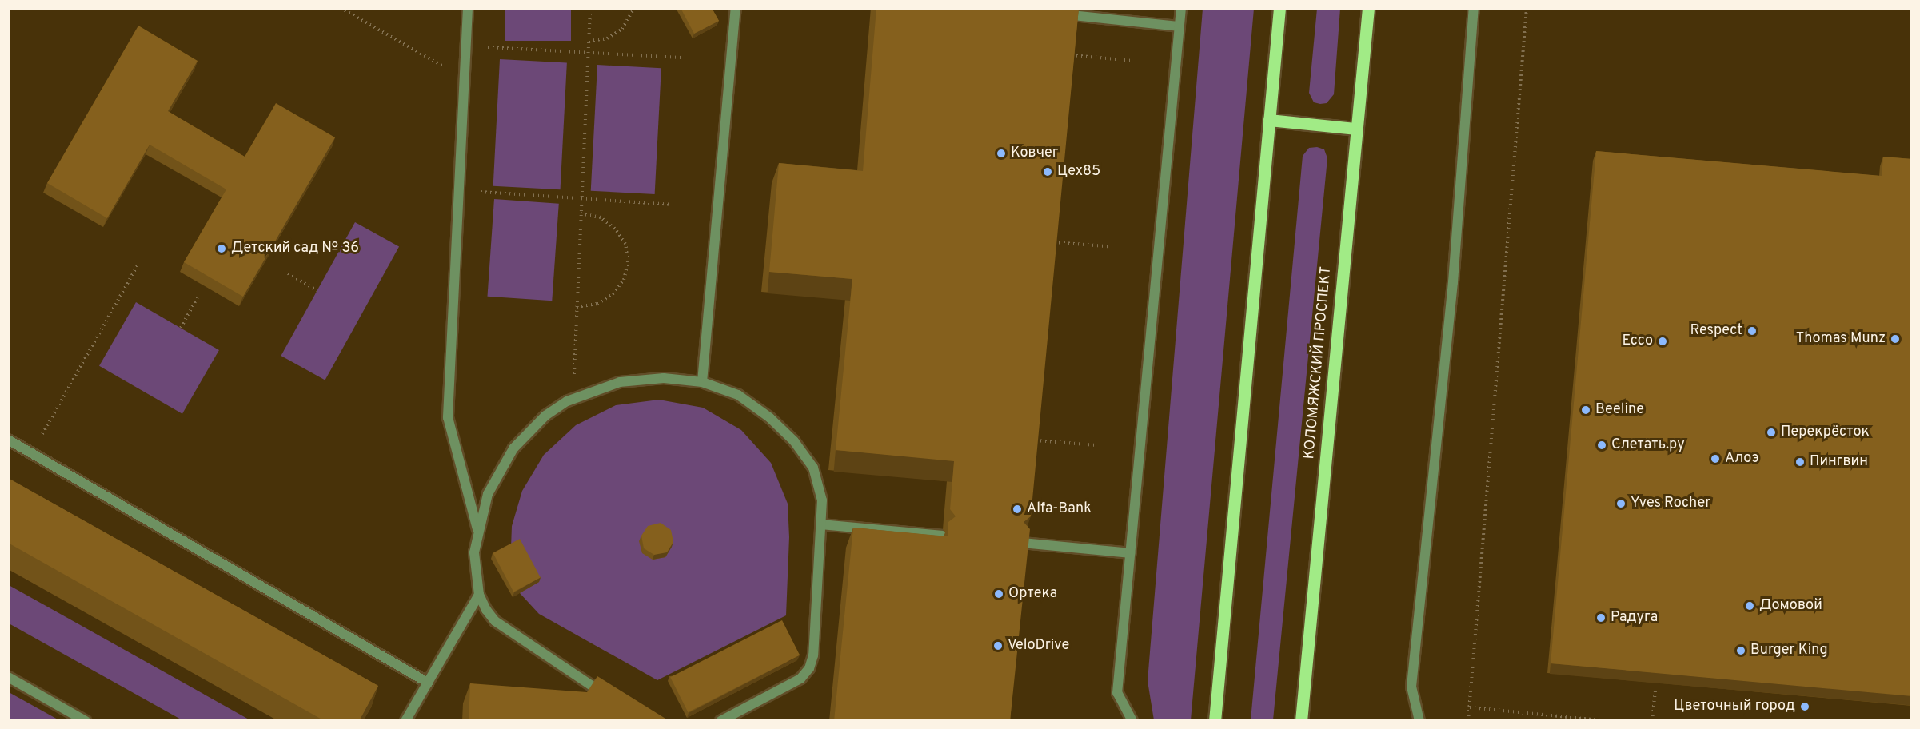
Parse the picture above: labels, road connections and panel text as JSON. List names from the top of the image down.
{
  "streets": {
    "main road": ["КОЛОМЯЖСКИЙ ПРОСПЕКТ"]
  },
  "places": [
    "Ковчег",
    "Цех85",
    "Детский сад № 36",
    "Respect",
    "Thomas Munz",
    "Ecco",
    "Beeline",
    "Перекрёсток",
    "Слетать.ру",
    "Алоэ",
    "Пингвин",
    "Yves Rocher",
    "Alfa-Bank",
    "Ортека",
    "Домовой",
    "Радуга",
    "VeloDrive",
    "Burger King",
    "Цветочный город"
  ]
}
